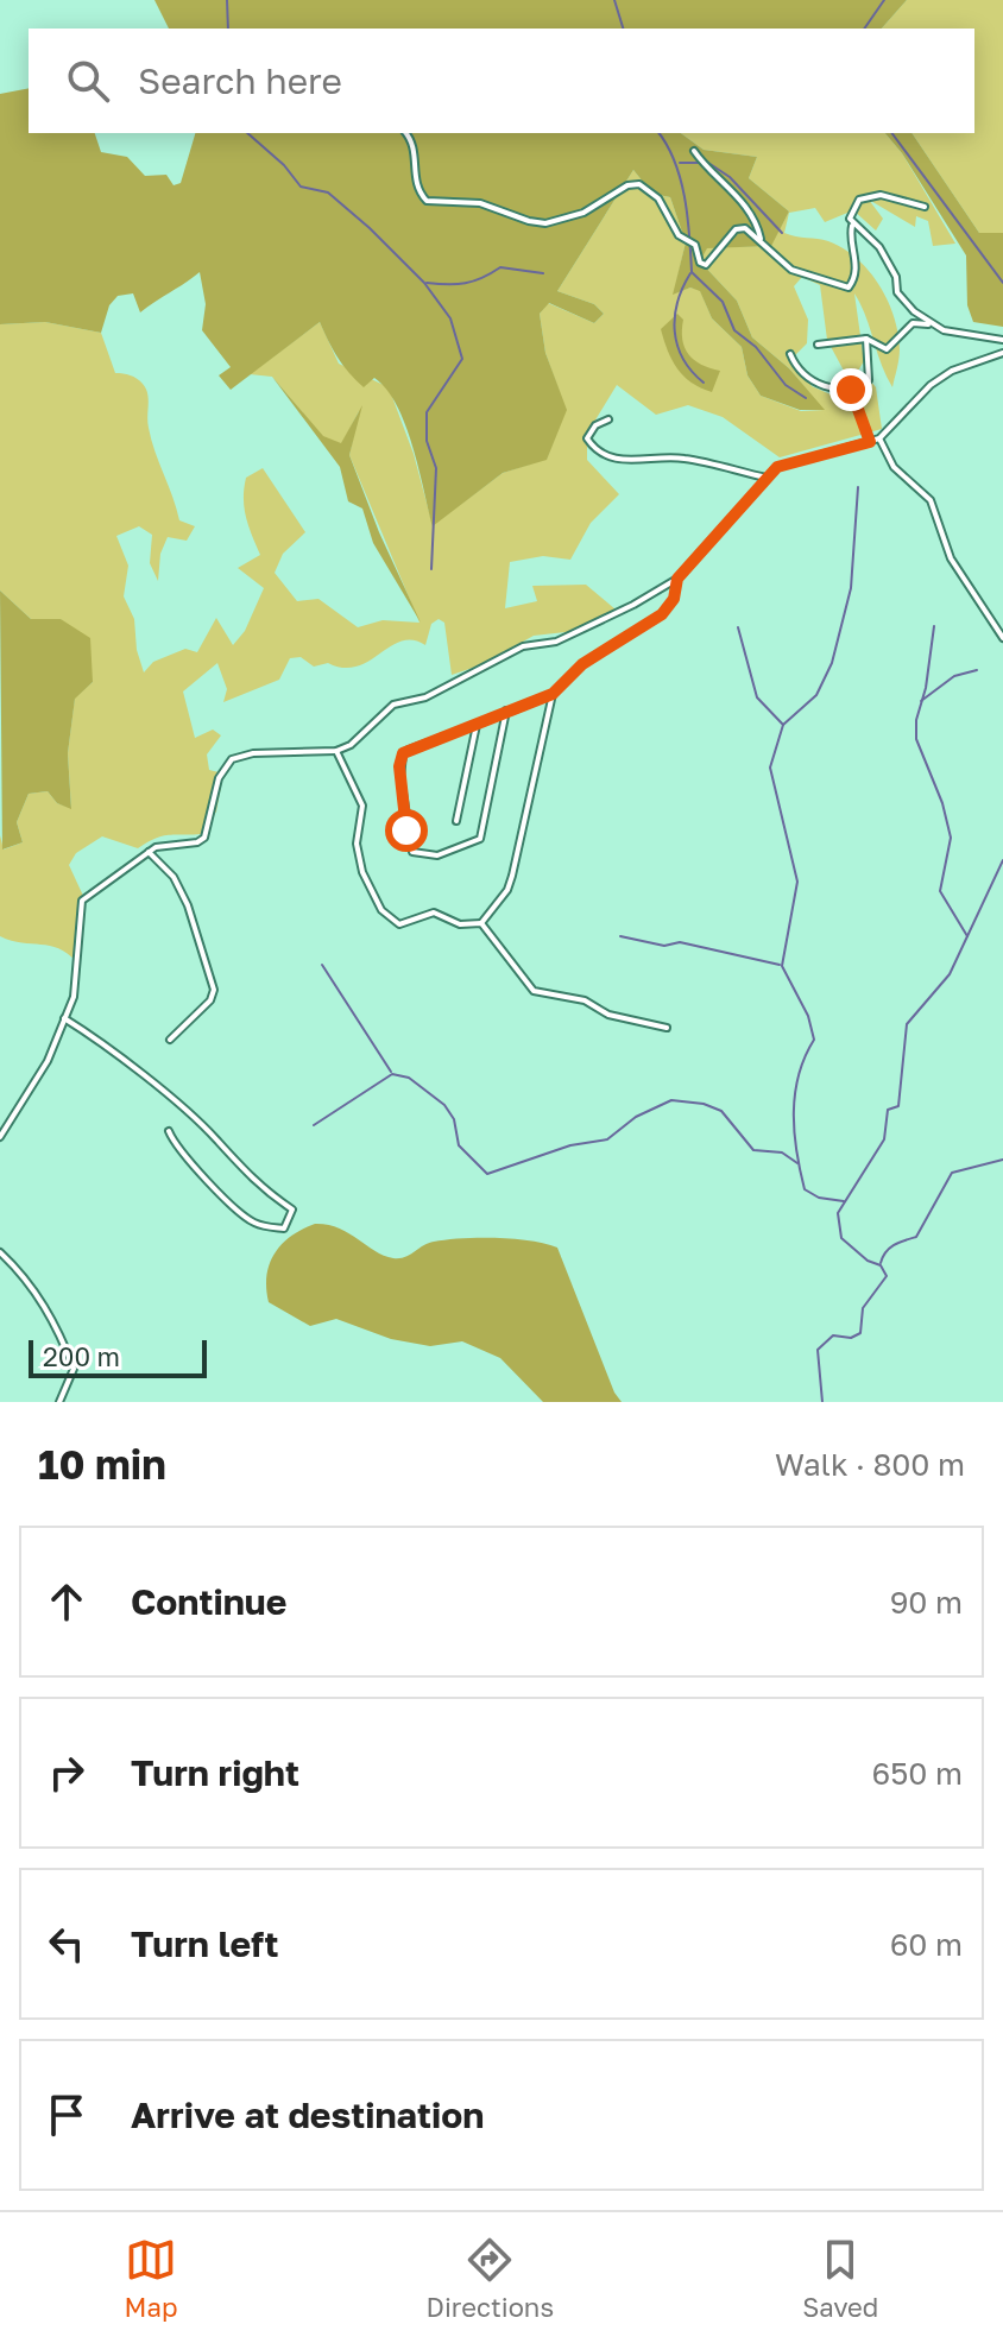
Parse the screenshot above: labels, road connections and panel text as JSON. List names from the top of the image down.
{
  "scale_bar": "200 m",
  "page": {
    "search": "Search here",
    "scale": "200 m",
    "heading": ["10 min", "Walk · 800 m"],
    "list": [
      ["Continue", "90 m"],
      ["Turn right", "650 m"],
      ["Turn left", "60 m"],
      "Arrive at destination"
    ],
    "nav": ["Map", "Directions", "Saved"]
  }
}
